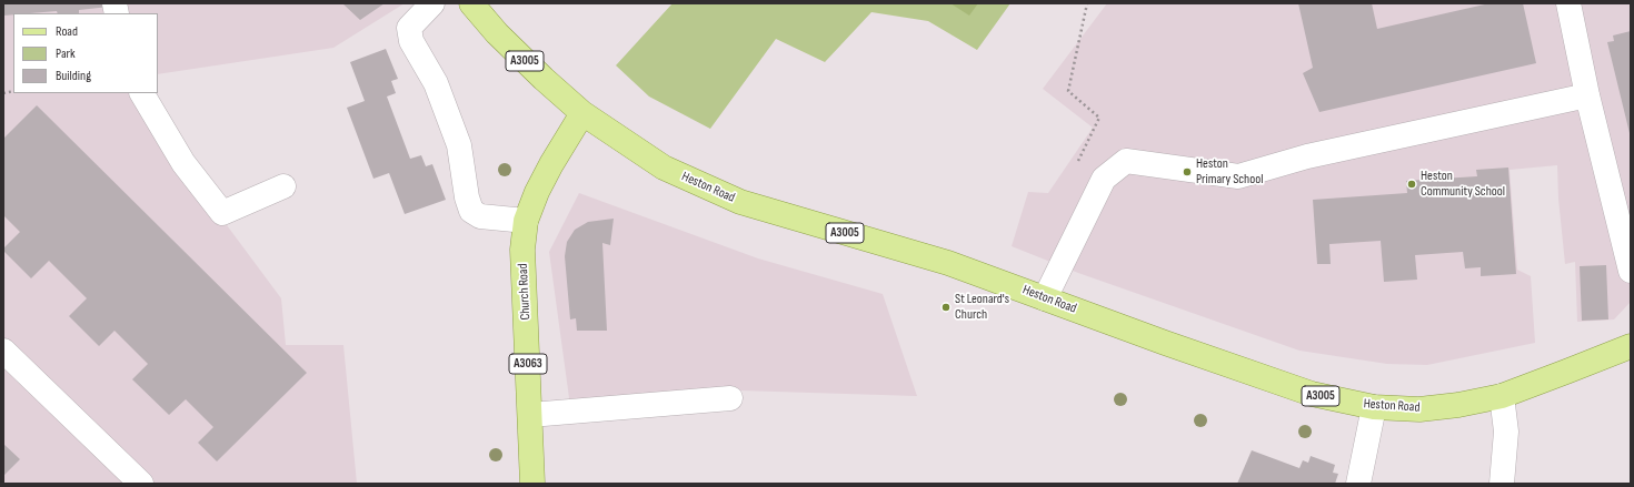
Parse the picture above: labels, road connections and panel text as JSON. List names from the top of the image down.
{
  "streets": {
    "main road": [
      "A3005",
      "Heston Road",
      "Church Road",
      "A3063"
    ]
  },
  "crossings": [
    ["Heston Road", "Church Road"]
  ],
  "places": ["Heston Primary School", "Heston Community School", "St Leonard's Church"],
  "legend": ["Road", "Park", "Building"]
}
